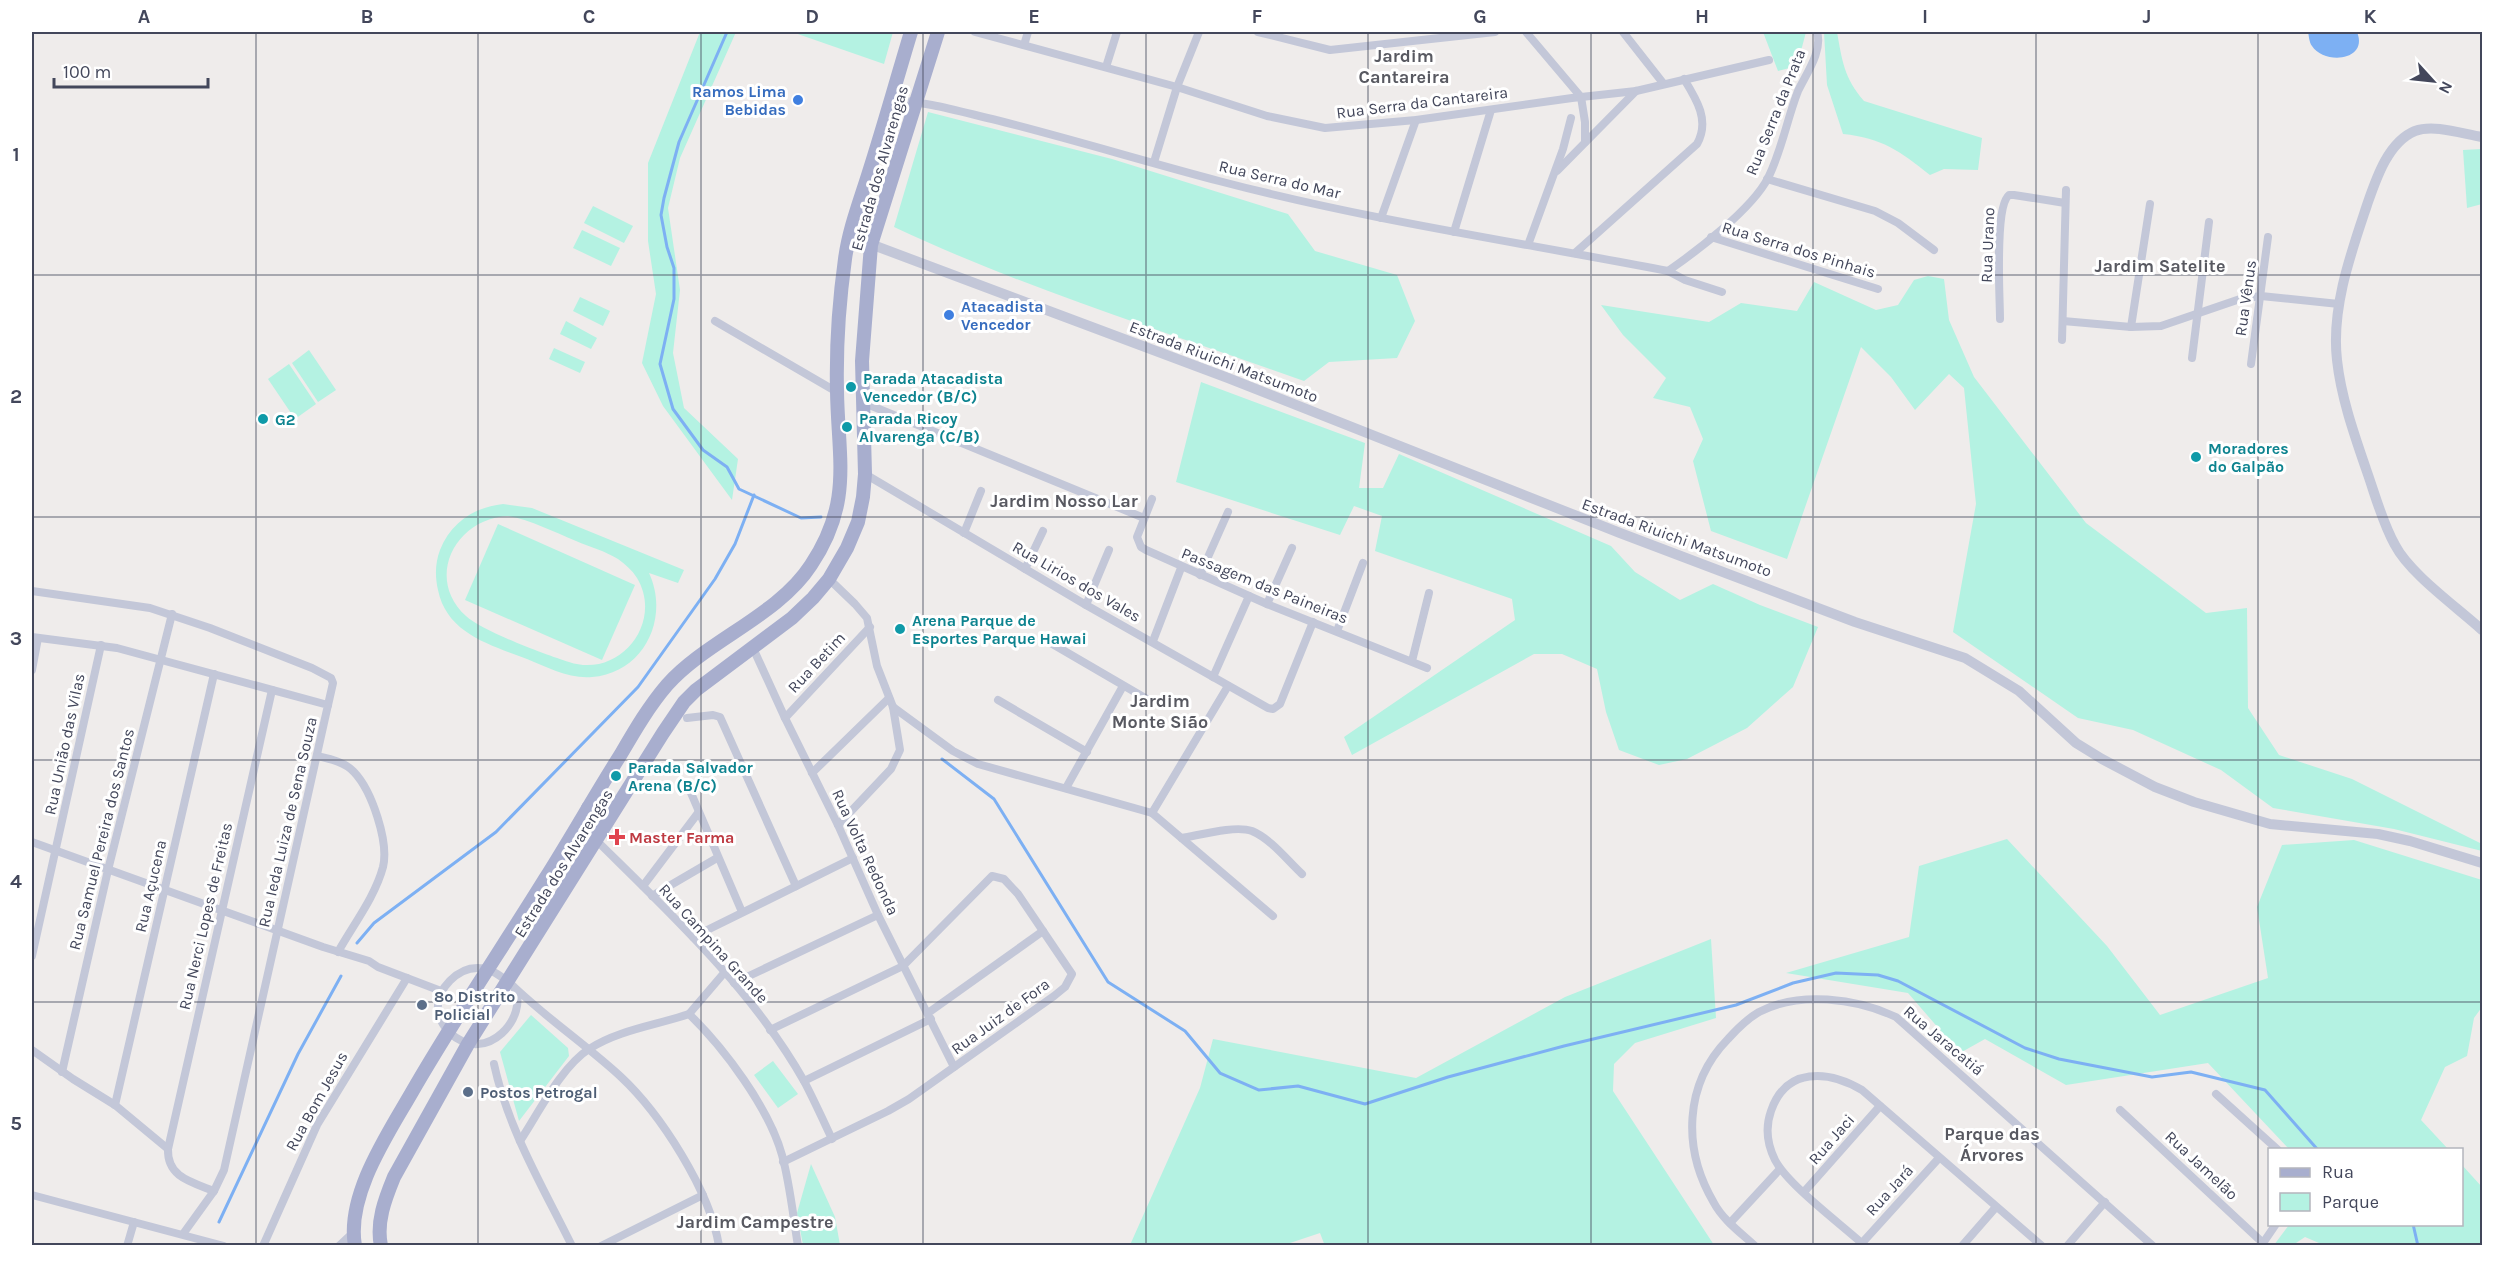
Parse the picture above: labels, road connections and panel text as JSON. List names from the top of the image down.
{
  "streets": {
    "main road": ["Estrada dos Alvarengas"],
    "street": [
      "Rua Serra da Cantareira",
      "Rua Serra da Prata",
      "Rua Serra do Mar",
      "Rua Urano",
      "Rua Serra dos Pinhais",
      "Rua Vênus",
      "Estrada Riuichi Matsumoto",
      "Rua Lirios dos Vales",
      "Passagem das Paineiras",
      "Rua Betim",
      "Rua União das Vilas",
      "Rua Ieda Luiza de Sena Souza",
      "Rua Samuel Pereira dos Santos",
      "Rua Volta Redonda",
      "Rua Açucena",
      "Rua Nerci Lopes de Freitas",
      "Rua Campina Grande",
      "Rua Juiz de Fora",
      "Rua Jaracatiá",
      "Rua Bom Jesus",
      "Rua Jaci",
      "Rua Jamelão",
      "Rua Jará"
    ]
  },
  "crossings": [
    ["Rua Serra da Prata", "Rua Serra do Mar"],
    ["Rua Serra da Prata", "Rua Serra dos Pinhais"],
    ["Estrada dos Alvarengas", "Rua Serra do Mar"],
    ["Estrada dos Alvarengas", "Estrada Riuichi Matsumoto"],
    ["Estrada dos Alvarengas", "Rua Lirios dos Vales"],
    ["Estrada dos Alvarengas", "Rua Volta Redonda"],
    ["Estrada dos Alvarengas", "Rua Campina Grande"],
    ["Rua Lirios dos Vales", "Passagem das Paineiras"],
    ["Rua Betim", "Rua Volta Redonda"],
    ["Rua União das Vilas", "Rua Ieda Luiza de Sena Souza"],
    ["Rua Ieda Luiza de Sena Souza", "Rua Samuel Pereira dos Santos"],
    ["Rua Ieda Luiza de Sena Souza", "Rua Açucena"],
    ["Rua Ieda Luiza de Sena Souza", "Rua Nerci Lopes de Freitas"],
    ["Rua Volta Redonda", "Rua Juiz de Fora"],
    ["Rua Campina Grande", "Rua Juiz de Fora"]
  ],
  "districts": [
    "Jardim Cantareira",
    "Jardim Satelite",
    "Jardim Nosso Lar",
    "Jardim Monte Sião",
    "Parque das Árvores",
    "Jardim Campestre"
  ],
  "places": {
    "other": [
      "Ramos Lima Bebidas",
      "Atacadista Vencedor",
      "Parada Atacadista Vencedor (B/C)",
      "G2",
      "Parada Ricoy Alvarenga (C/B)",
      "Moradores do Galpão",
      "Arena Parque de Esportes Parque Hawai",
      "Parada Salvador Arena (B/C)",
      "8º Distrito Policial",
      "Postos Petrogal"
    ],
    "health": ["Master Farma"]
  },
  "legend": ["Rua", "Parque"],
  "scale_bar": "100 m",
  "north": "bottom right",
  "grid": {
    "columns": [
      "A",
      "B",
      "C",
      "D",
      "E",
      "F",
      "G",
      "H",
      "I",
      "J",
      "K"
    ],
    "rows": [
      "1",
      "2",
      "3",
      "4",
      "5"
    ]
  }
}
